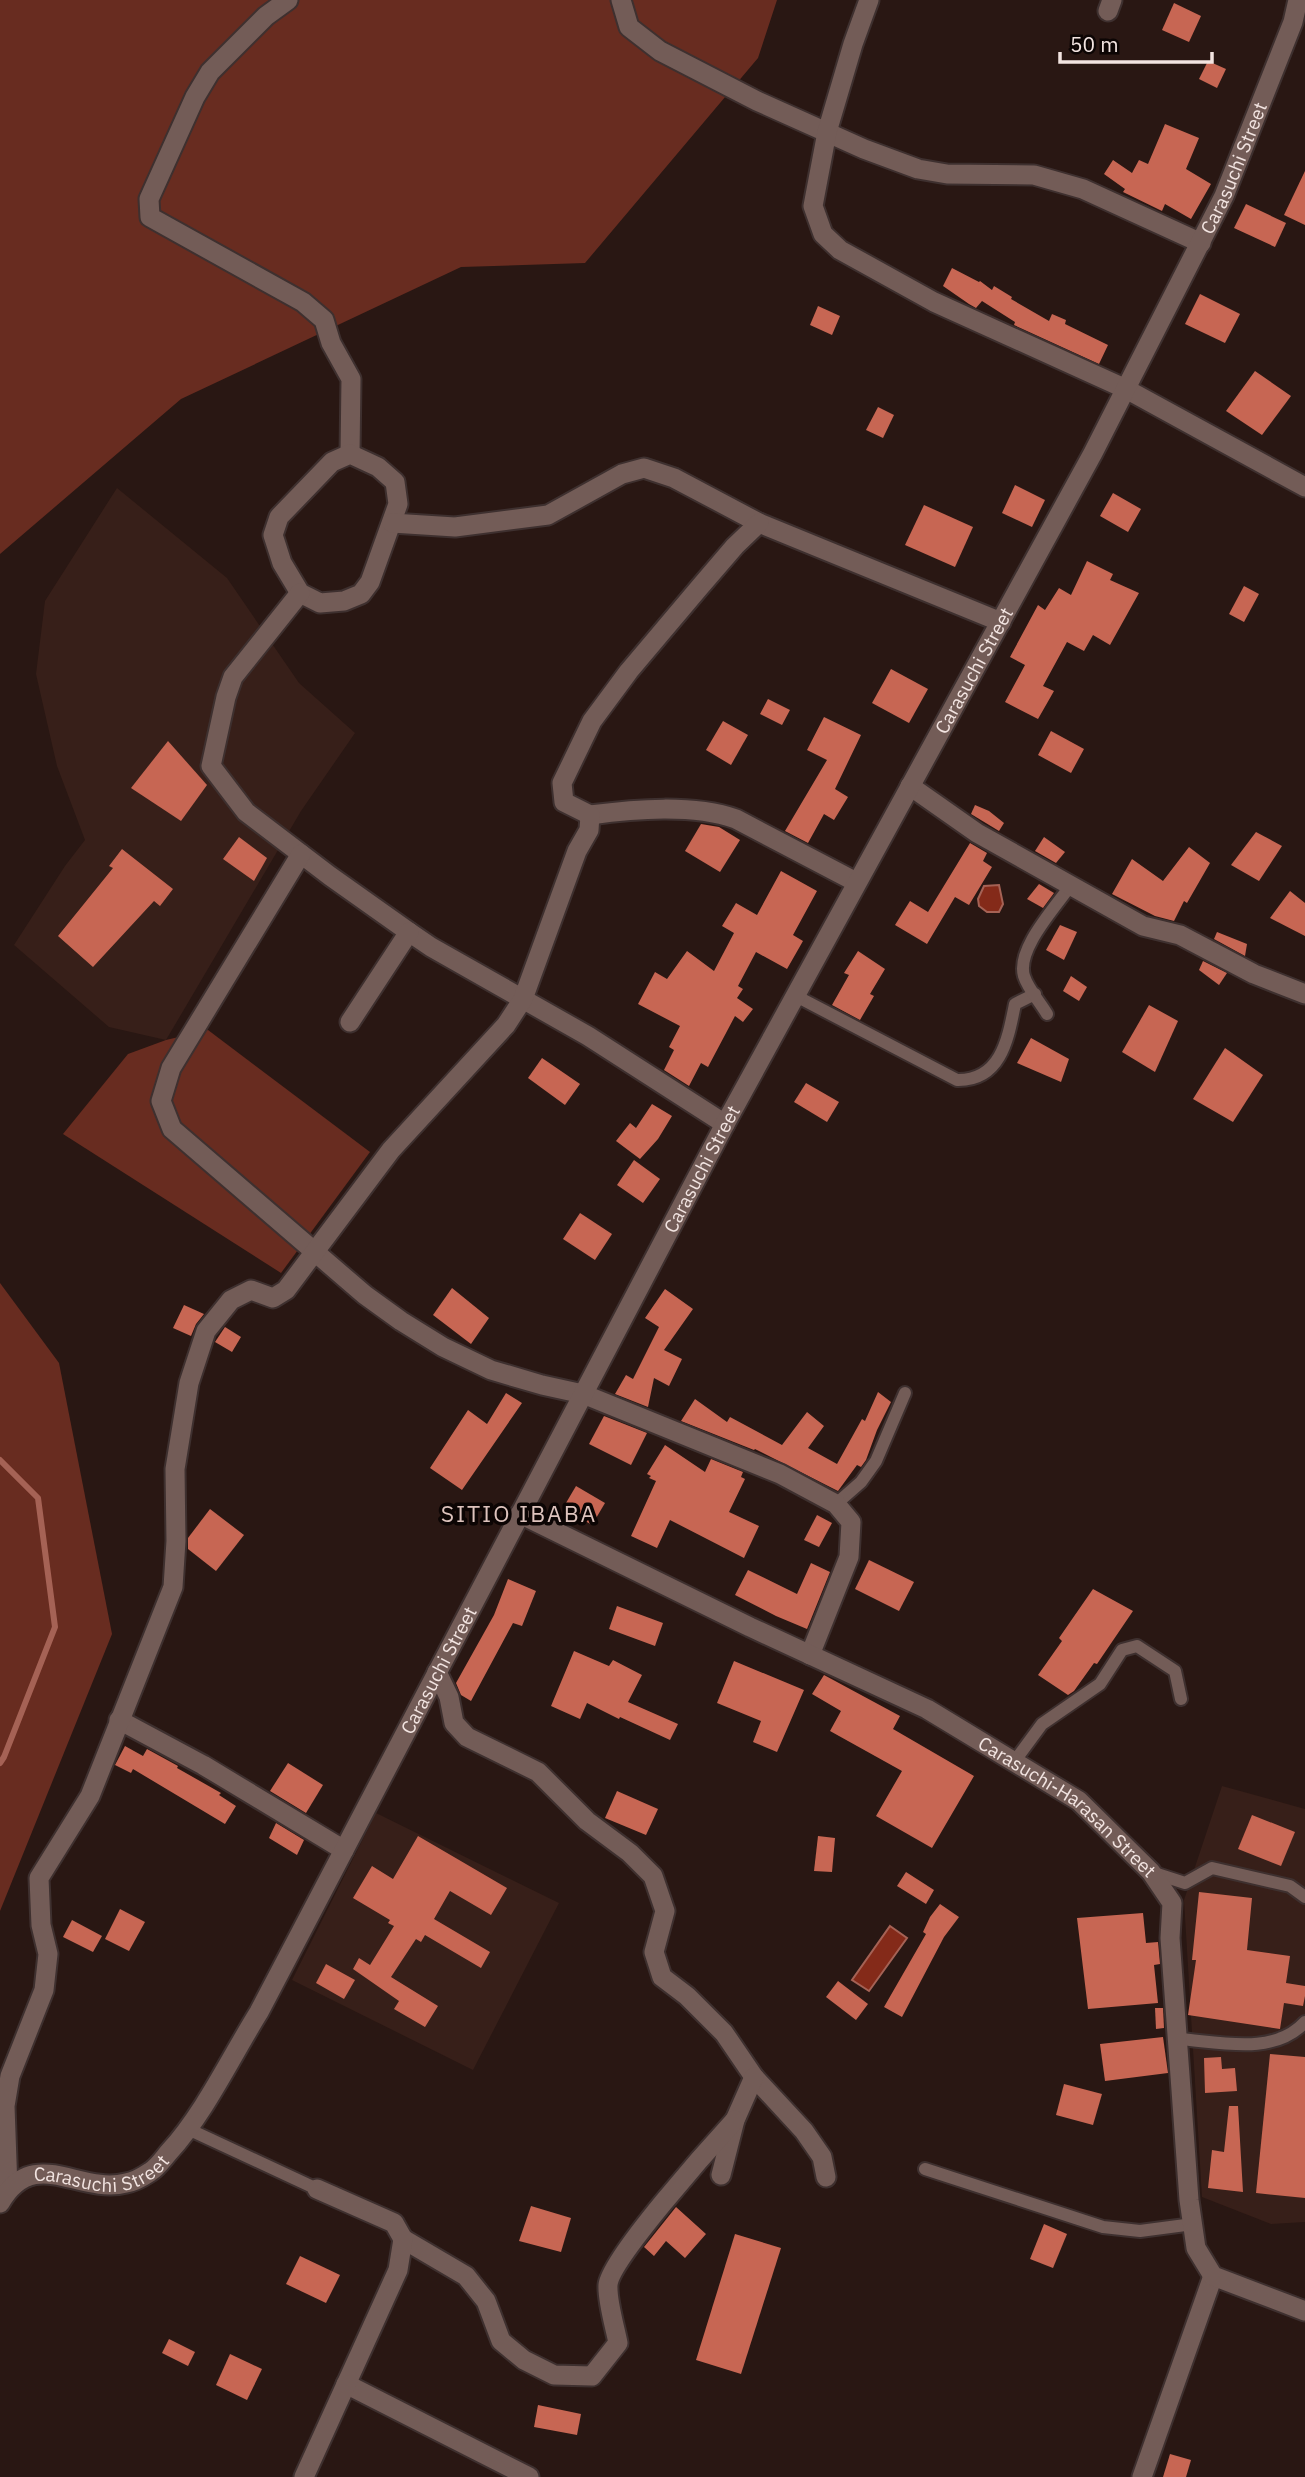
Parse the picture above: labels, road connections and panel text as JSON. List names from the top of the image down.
{
  "streets": {
    "street": ["Carasuchi Street", "Carasuchi-Harasan Street"]
  },
  "crossings": [
    ["Carasuchi Street", "Carasuchi-Harasan Street"]
  ],
  "districts": ["SITIO IBABA"],
  "scale_bar": "50 m"
}
